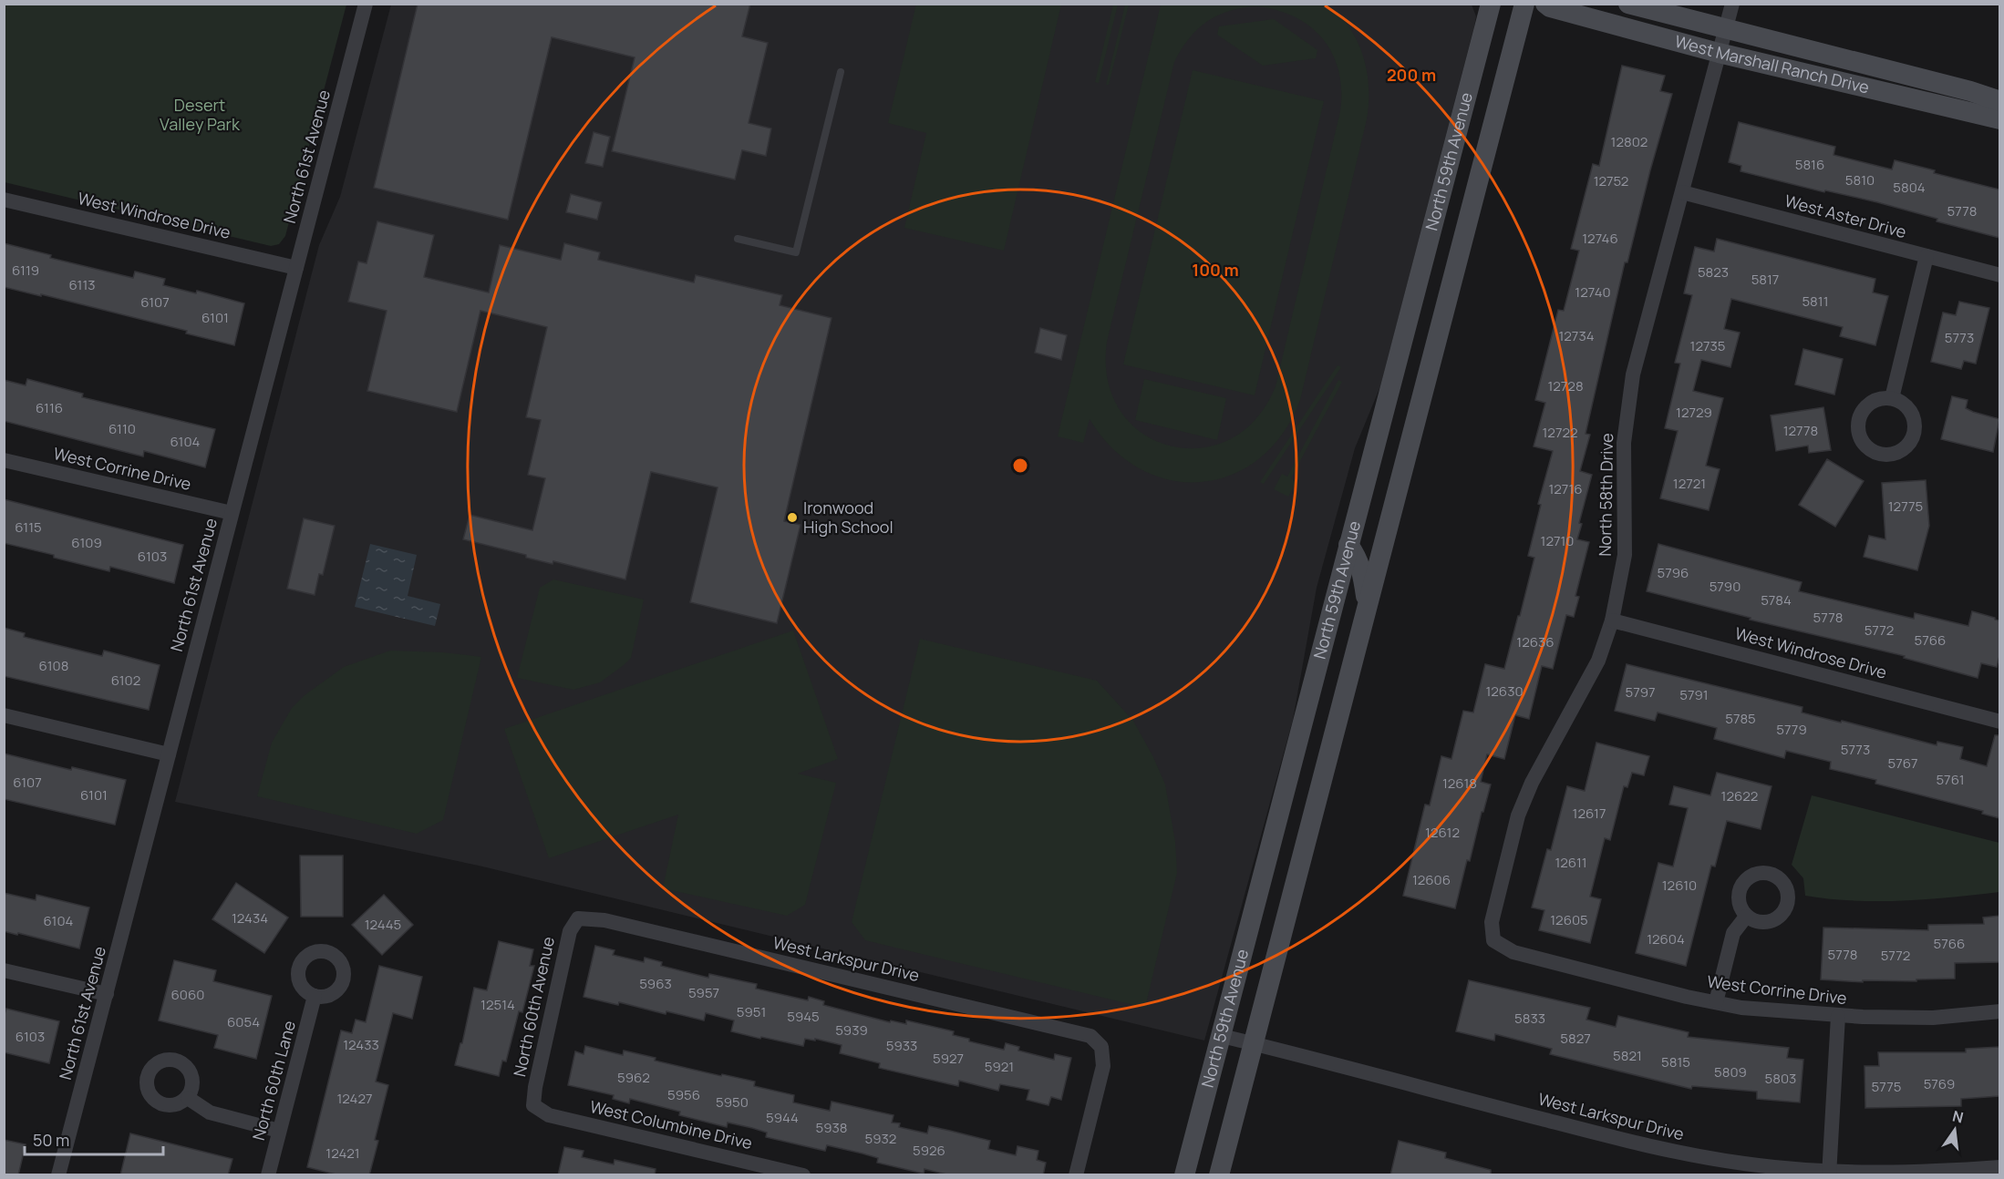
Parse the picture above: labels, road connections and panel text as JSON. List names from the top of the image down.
{
  "streets": {
    "main road": ["West Marshall Ranch Drive", "North 59th Avenue"],
    "street": [
      "North 61st Avenue",
      "West Windrose Drive",
      "West Aster Drive",
      "West Corrine Drive",
      "North 58th Drive",
      "West Larkspur Drive",
      "North 60th Avenue",
      "North 60th Lane",
      "West Columbine Drive"
    ]
  },
  "crossings": [
    ["West Marshall Ranch Drive", "North 58th Drive"],
    ["North 61st Avenue", "West Windrose Drive"],
    ["North 61st Avenue", "West Corrine Drive"],
    ["North 59th Avenue", "West Larkspur Drive"],
    ["West Windrose Drive", "North 58th Drive"],
    ["West Aster Drive", "North 58th Drive"],
    ["West Corrine Drive", "North 58th Drive"],
    ["West Larkspur Drive", "North 60th Avenue"],
    ["North 60th Avenue", "West Columbine Drive"]
  ],
  "parks": ["Desert Valley Park"],
  "places": ["Ironwood High School"],
  "house_numbers": [
    "12802",
    "5816",
    "5810",
    "12752",
    "5804",
    "5778",
    "12746",
    "6119",
    "5823",
    "5817",
    "6113",
    "12740",
    "5811",
    "6107",
    "6101",
    "12734",
    "5773",
    "12735",
    "12728",
    "6116",
    "12729",
    "6110",
    "12778",
    "12722",
    "6104",
    "12721",
    "12716",
    "12775",
    "6115",
    "12710",
    "6109",
    "6103",
    "5796",
    "5790",
    "5784",
    "5778",
    "5772",
    "5766",
    "12636",
    "6108",
    "6102",
    "12630",
    "5797",
    "5791",
    "5785",
    "5779",
    "5773",
    "5767",
    "5761",
    "6107",
    "12618",
    "6101",
    "12622",
    "12617",
    "12612",
    "12611",
    "12606",
    "12610",
    "12434",
    "12605",
    "6104",
    "12445",
    "12604",
    "5766",
    "5778",
    "5772",
    "5963",
    "5957",
    "6060",
    "12514",
    "5951",
    "5945",
    "5833",
    "6054",
    "5939",
    "6103",
    "5827",
    "12433",
    "5933",
    "5821",
    "5927",
    "5815",
    "5921",
    "5809",
    "5962",
    "5803",
    "5769",
    "5775",
    "5956",
    "12427",
    "5950",
    "5944",
    "5938",
    "5932",
    "5926",
    "12421"
  ],
  "scale_bar": "50 m",
  "north": "top",
  "rings": ["200 m", "100 m"]
}
